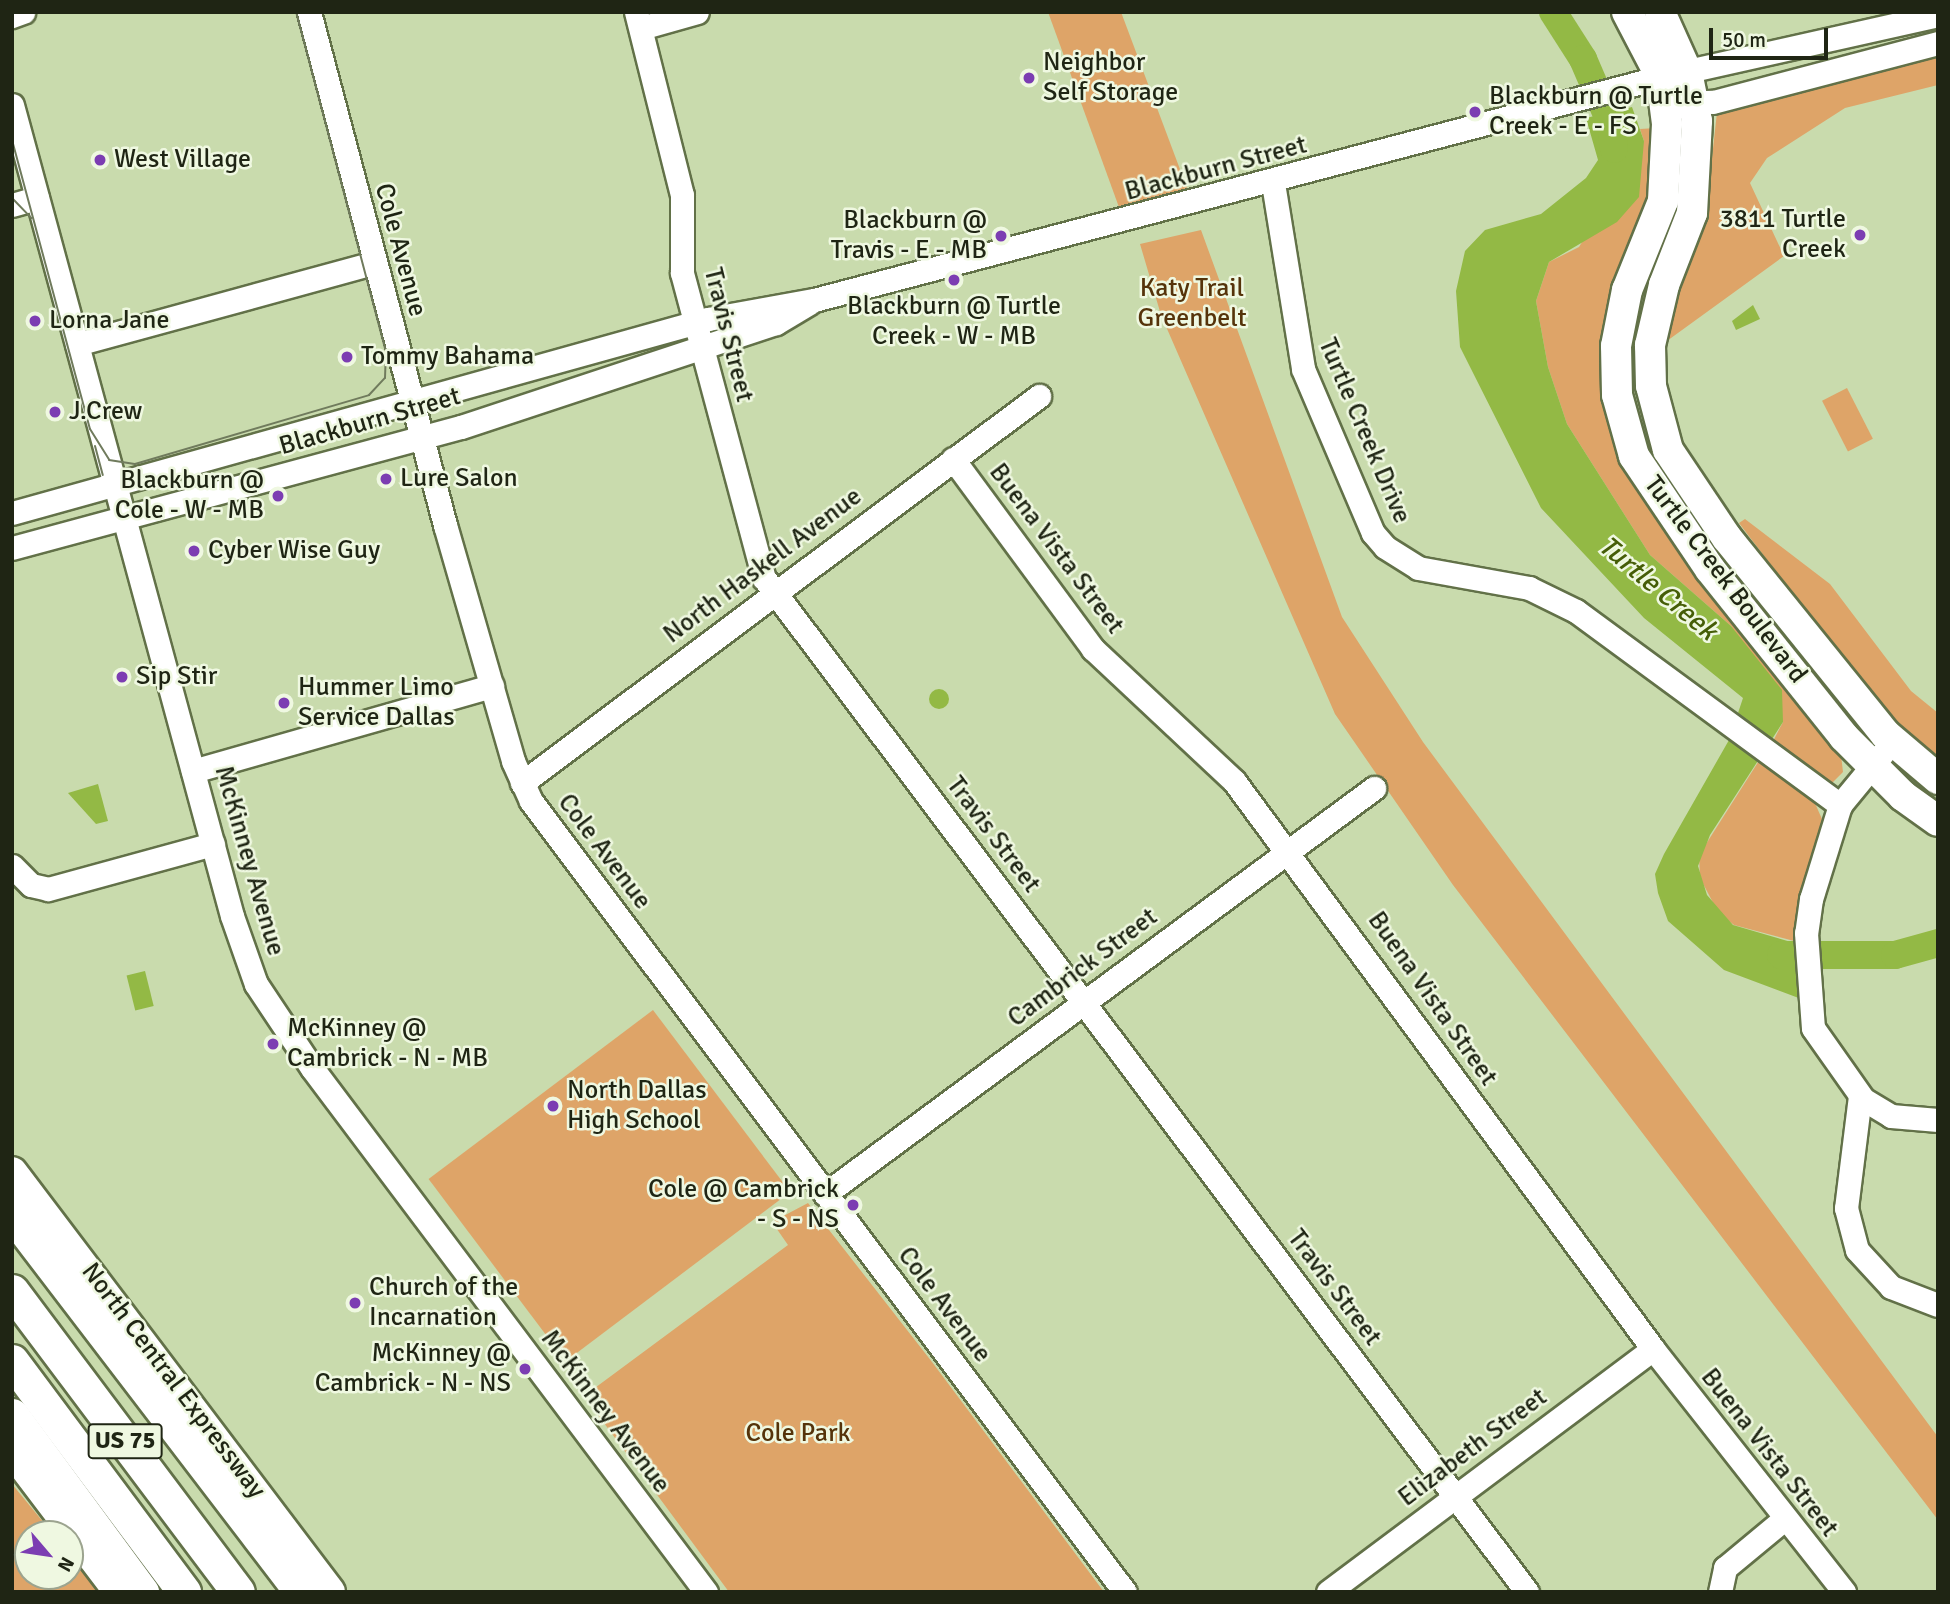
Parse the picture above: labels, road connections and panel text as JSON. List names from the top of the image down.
{
  "streets": {
    "highway": ["US 75"],
    "main road": ["Turtle Creek Boulevard", "North Central Expressway"],
    "street": [
      "Blackburn Street",
      "Cole Avenue",
      "Travis Street",
      "Turtle Creek Drive",
      "Buena Vista Street",
      "North Haskell Avenue",
      "McKinney Avenue",
      "Cambrick Street",
      "Elizabeth Street"
    ]
  },
  "crossings": [
    ["Blackburn Street", "Cole Avenue"],
    ["Blackburn Street", "Travis Street"],
    ["Blackburn Street", "Turtle Creek Drive"],
    ["Blackburn Street", "Turtle Creek Boulevard"],
    ["Blackburn Street", "McKinney Avenue"],
    ["Cole Avenue", "North Haskell Avenue"],
    ["Cole Avenue", "Cambrick Street"],
    ["Travis Street", "North Haskell Avenue"],
    ["Travis Street", "Cambrick Street"],
    ["Travis Street", "Elizabeth Street"],
    ["Buena Vista Street", "North Haskell Avenue"],
    ["Buena Vista Street", "Cambrick Street"],
    ["Buena Vista Street", "Elizabeth Street"]
  ],
  "water": ["Turtle Creek"],
  "parks": ["Katy Trail Greenbelt", "Cole Park"],
  "places": [
    "Neighbor Self Storage",
    "Blackburn @ Turtle Creek - E - FS",
    "West Village",
    "3811 Turtle Creek",
    "Blackburn @ Travis - E - MB",
    "Blackburn @ Turtle Creek - W - MB",
    "Lorna Jane",
    "Tommy Bahama",
    "J.Crew",
    "Lure Salon",
    "Blackburn @ Cole - W - MB",
    "Cyber Wise Guy",
    "Sip Stir",
    "Hummer Limo Service Dallas",
    "McKinney @ Cambrick - N - MB",
    "North Dallas High School",
    "Cole @ Cambrick - S - NS",
    "Church of the Incarnation",
    "McKinney @ Cambrick - N - NS"
  ],
  "scale_bar": "50 m",
  "north": "bottom right"
}
